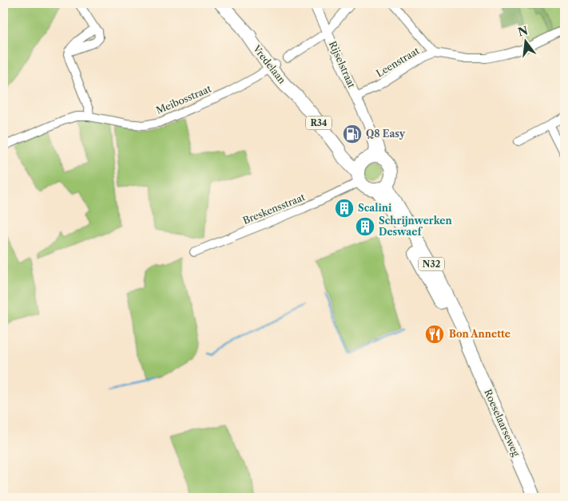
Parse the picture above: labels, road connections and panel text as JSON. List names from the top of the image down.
{
  "streets": {
    "main road": [
      "Vredelaan",
      "R34",
      "N32",
      "Roeselaarseweg"
    ],
    "street": [
      "Leenstraat",
      "Rijselstraat",
      "Meibosstraat",
      "Breskensstraat"
    ]
  },
  "crossings": [
    ["Leenstraat", "Rijselstraat"],
    ["Vredelaan", "Rijselstraat"],
    ["Vredelaan", "Meibosstraat"],
    ["Vredelaan", "Breskensstraat"],
    ["Vredelaan", "Roeselaarseweg"],
    ["Rijselstraat", "Breskensstraat"],
    ["Rijselstraat", "Roeselaarseweg"],
    ["Breskensstraat", "Roeselaarseweg"]
  ],
  "places": {
    "fuel station": ["Q8 Easy"],
    "building": ["Scalini", "Schrijnwerken Deswaef"],
    "restaurant": ["Bon Annette"]
  },
  "north": "top"
}
